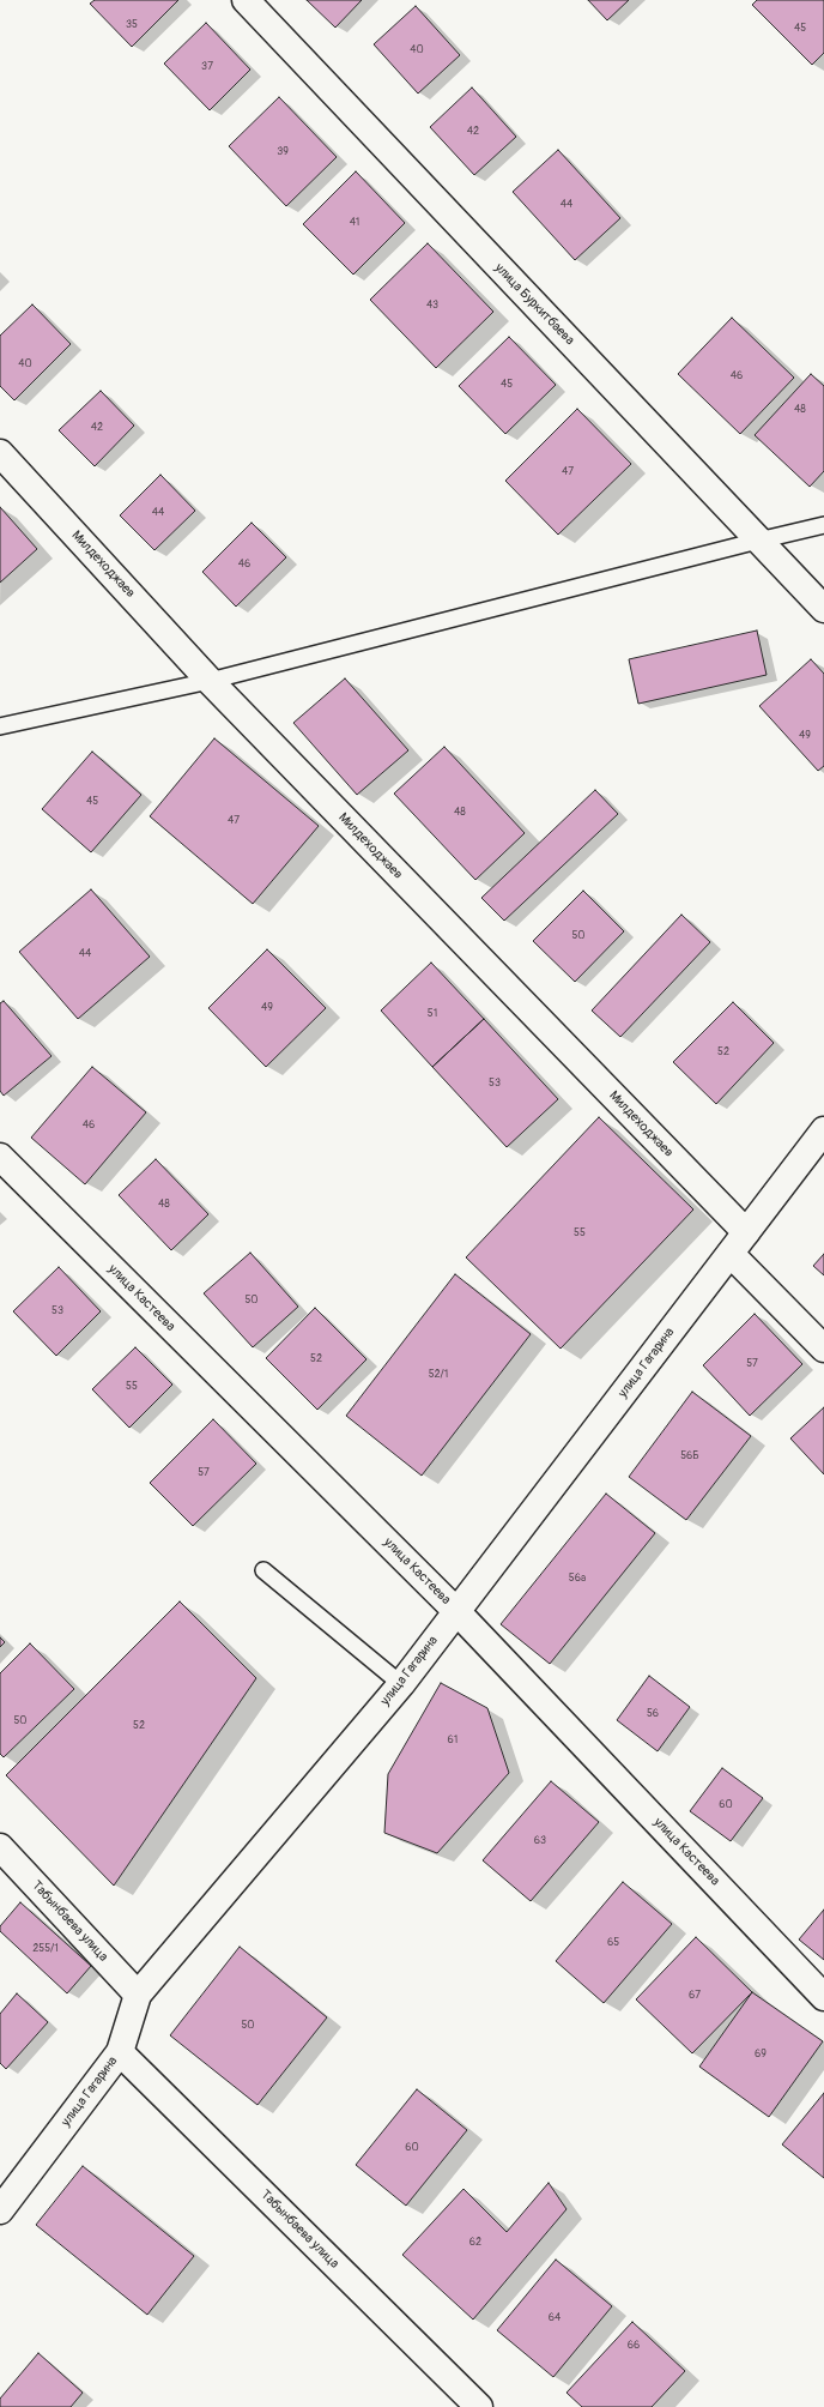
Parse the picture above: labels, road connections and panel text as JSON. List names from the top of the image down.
{
  "streets": {
    "street": [
      "улица Буркитбаева",
      "Милдеходжаев",
      "улица Кастеева",
      "улица Гагарина",
      "Табынбаева улица"
    ]
  },
  "crossings": [
    ["Милдеходжаев", "улица Гагарина"],
    ["улица Кастеева", "улица Гагарина"],
    ["улица Гагарина", "Табынбаева улица"]
  ],
  "house_numbers": [
    "35",
    "45",
    "40",
    "37",
    "42",
    "39",
    "44",
    "41",
    "43",
    "40",
    "46",
    "45",
    "48",
    "42",
    "47",
    "44",
    "46",
    "49",
    "45",
    "48",
    "47",
    "50",
    "44",
    "49",
    "51",
    "52",
    "53",
    "46",
    "48",
    "55",
    "50",
    "53",
    "52",
    "57",
    "52/1",
    "55",
    "56Б",
    "57",
    "56а",
    "56",
    "50",
    "52",
    "61",
    "60",
    "63",
    "65",
    "255/1",
    "67",
    "50",
    "69",
    "60",
    "62",
    "64",
    "66"
  ]
}
